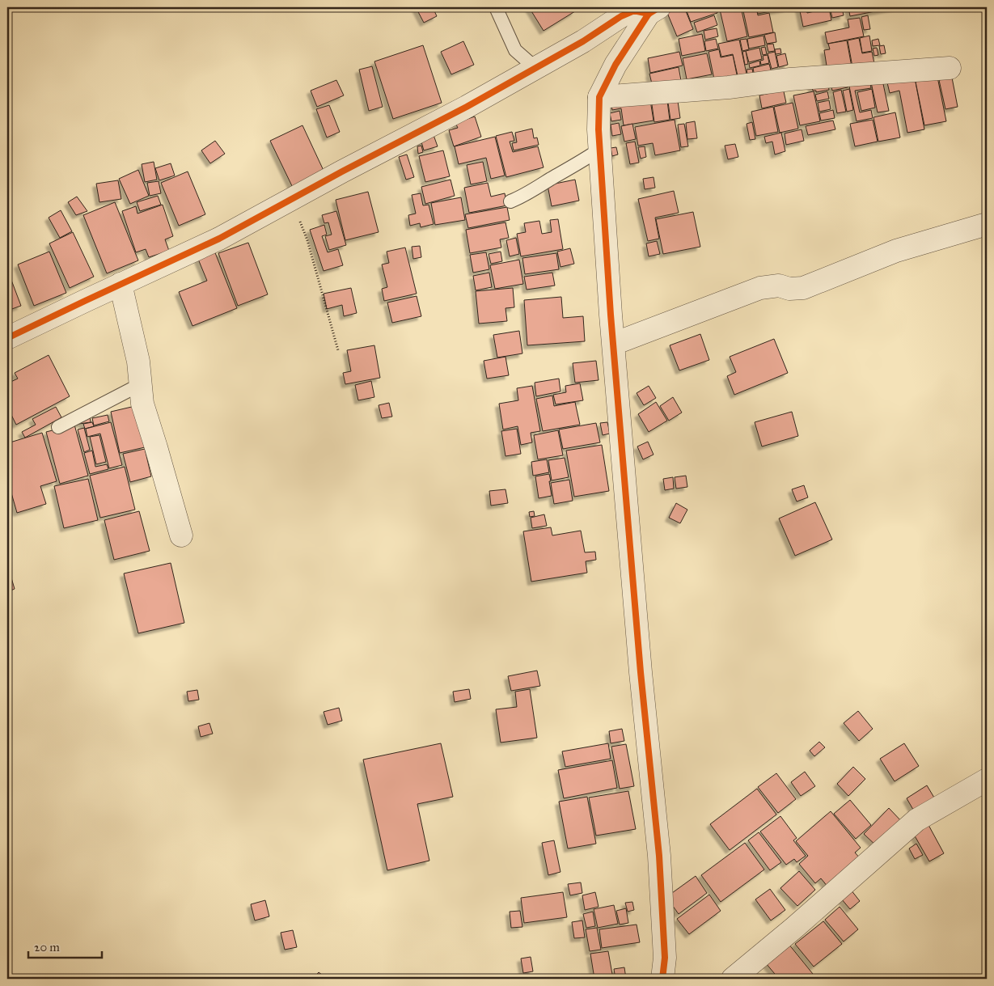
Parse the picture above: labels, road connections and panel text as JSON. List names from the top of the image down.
{
  "scale_bar": "20 m"
}
